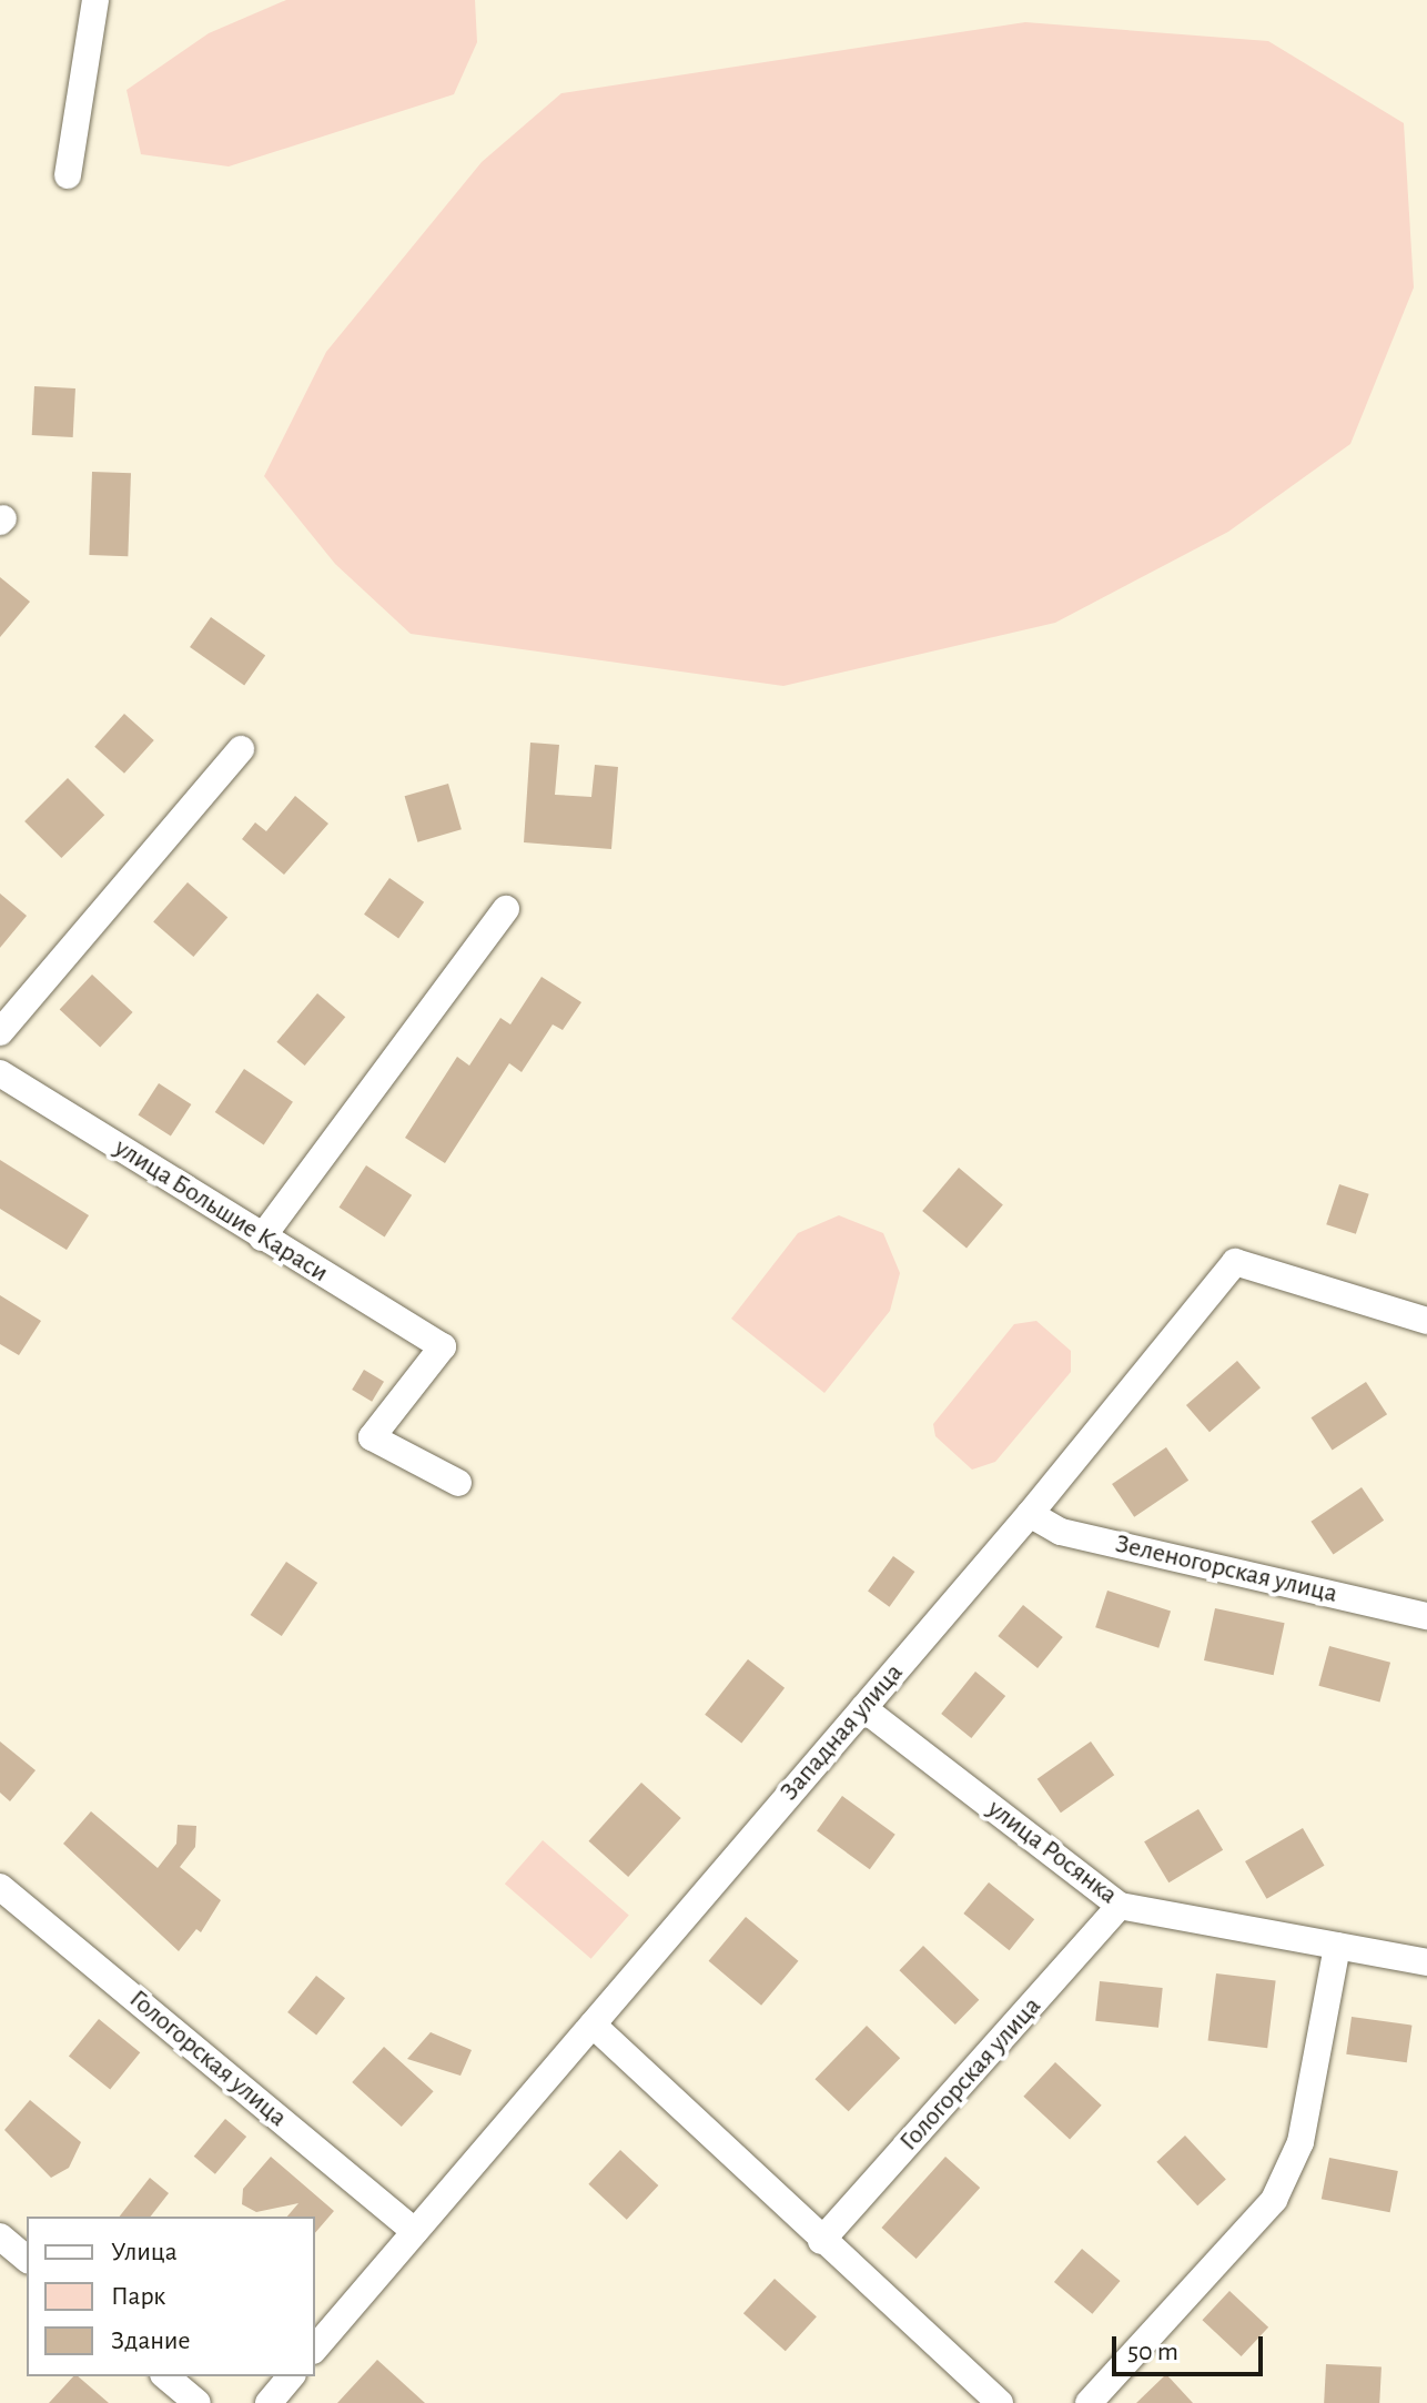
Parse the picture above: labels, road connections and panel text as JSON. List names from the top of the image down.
{
  "streets": {
    "street": [
      "улица Большие Караси",
      "Зеленогорская улица",
      "Западная улица",
      "улица Росянка",
      "Гологорская улица"
    ]
  },
  "crossings": [
    ["Зеленогорская улица", "Западная улица"],
    ["Западная улица", "улица Росянка"],
    ["Западная улица", "Гологорская улица"],
    ["улица Росянка", "Гологорская улица"]
  ],
  "legend": ["Улица", "Парк", "Здание"],
  "scale_bar": "50 m"
}
